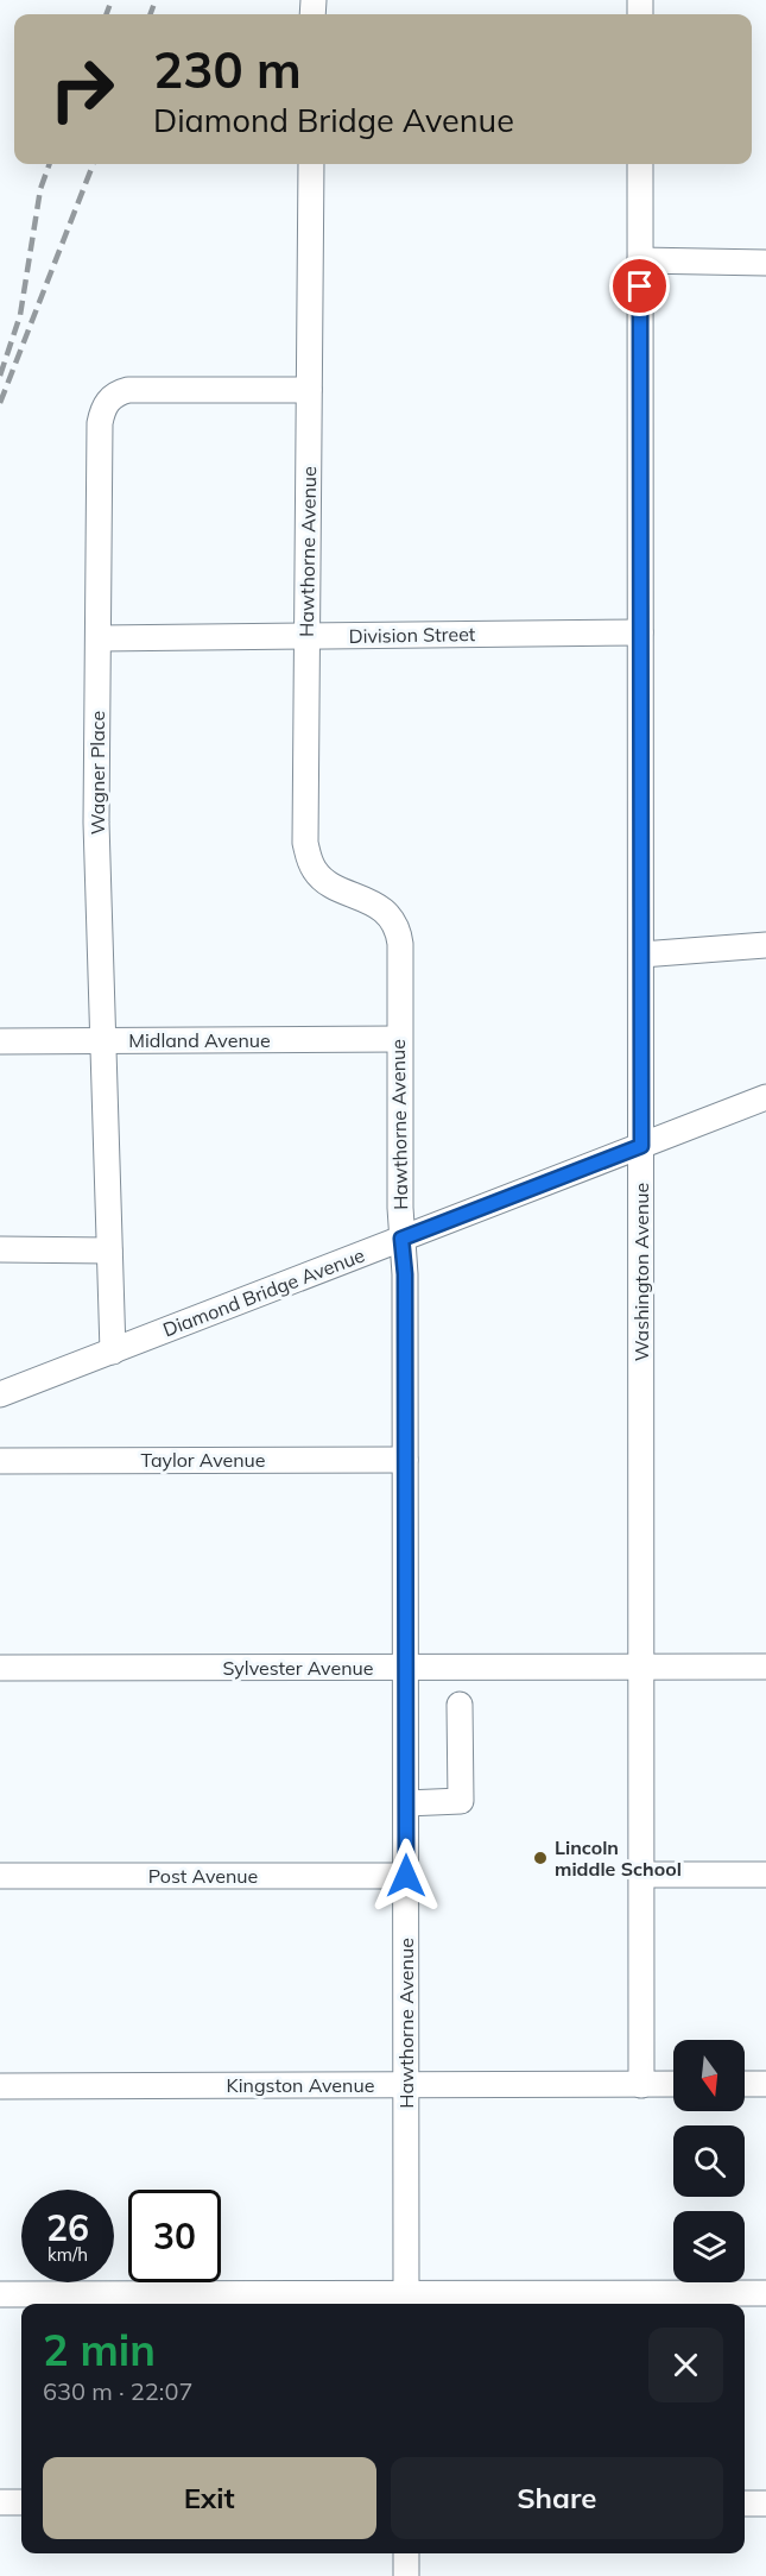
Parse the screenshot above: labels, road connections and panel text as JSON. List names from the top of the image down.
{
  "streets": {
    "street": [
      "Hawthorne Avenue",
      "Division Street",
      "Wagner Place",
      "Midland Avenue",
      "Washington Avenue",
      "Diamond Bridge Avenue",
      "Taylor Avenue",
      "Sylvester Avenue",
      "Post Avenue",
      "Kingston Avenue"
    ]
  },
  "crossings": [
    ["Hawthorne Avenue", "Division Street"],
    ["Hawthorne Avenue", "Wagner Place"],
    ["Hawthorne Avenue", "Midland Avenue"],
    ["Hawthorne Avenue", "Diamond Bridge Avenue"],
    ["Hawthorne Avenue", "Taylor Avenue"],
    ["Hawthorne Avenue", "Sylvester Avenue"],
    ["Hawthorne Avenue", "Post Avenue"],
    ["Hawthorne Avenue", "Kingston Avenue"],
    ["Division Street", "Wagner Place"],
    ["Division Street", "Washington Avenue"],
    ["Wagner Place", "Midland Avenue"],
    ["Wagner Place", "Diamond Bridge Avenue"],
    ["Washington Avenue", "Diamond Bridge Avenue"],
    ["Washington Avenue", "Sylvester Avenue"],
    ["Washington Avenue", "Kingston Avenue"]
  ],
  "places": ["Lincoln middle School"],
  "north": "bottom",
  "page": {
    "turn": ["230 m", "Diamond Bridge Avenue"],
    "speed": "26 km/h",
    "limit": "30",
    "heading": ["2 min", "630 m · 22:07"],
    "buttons": ["Exit", "Share"]
  }
}
